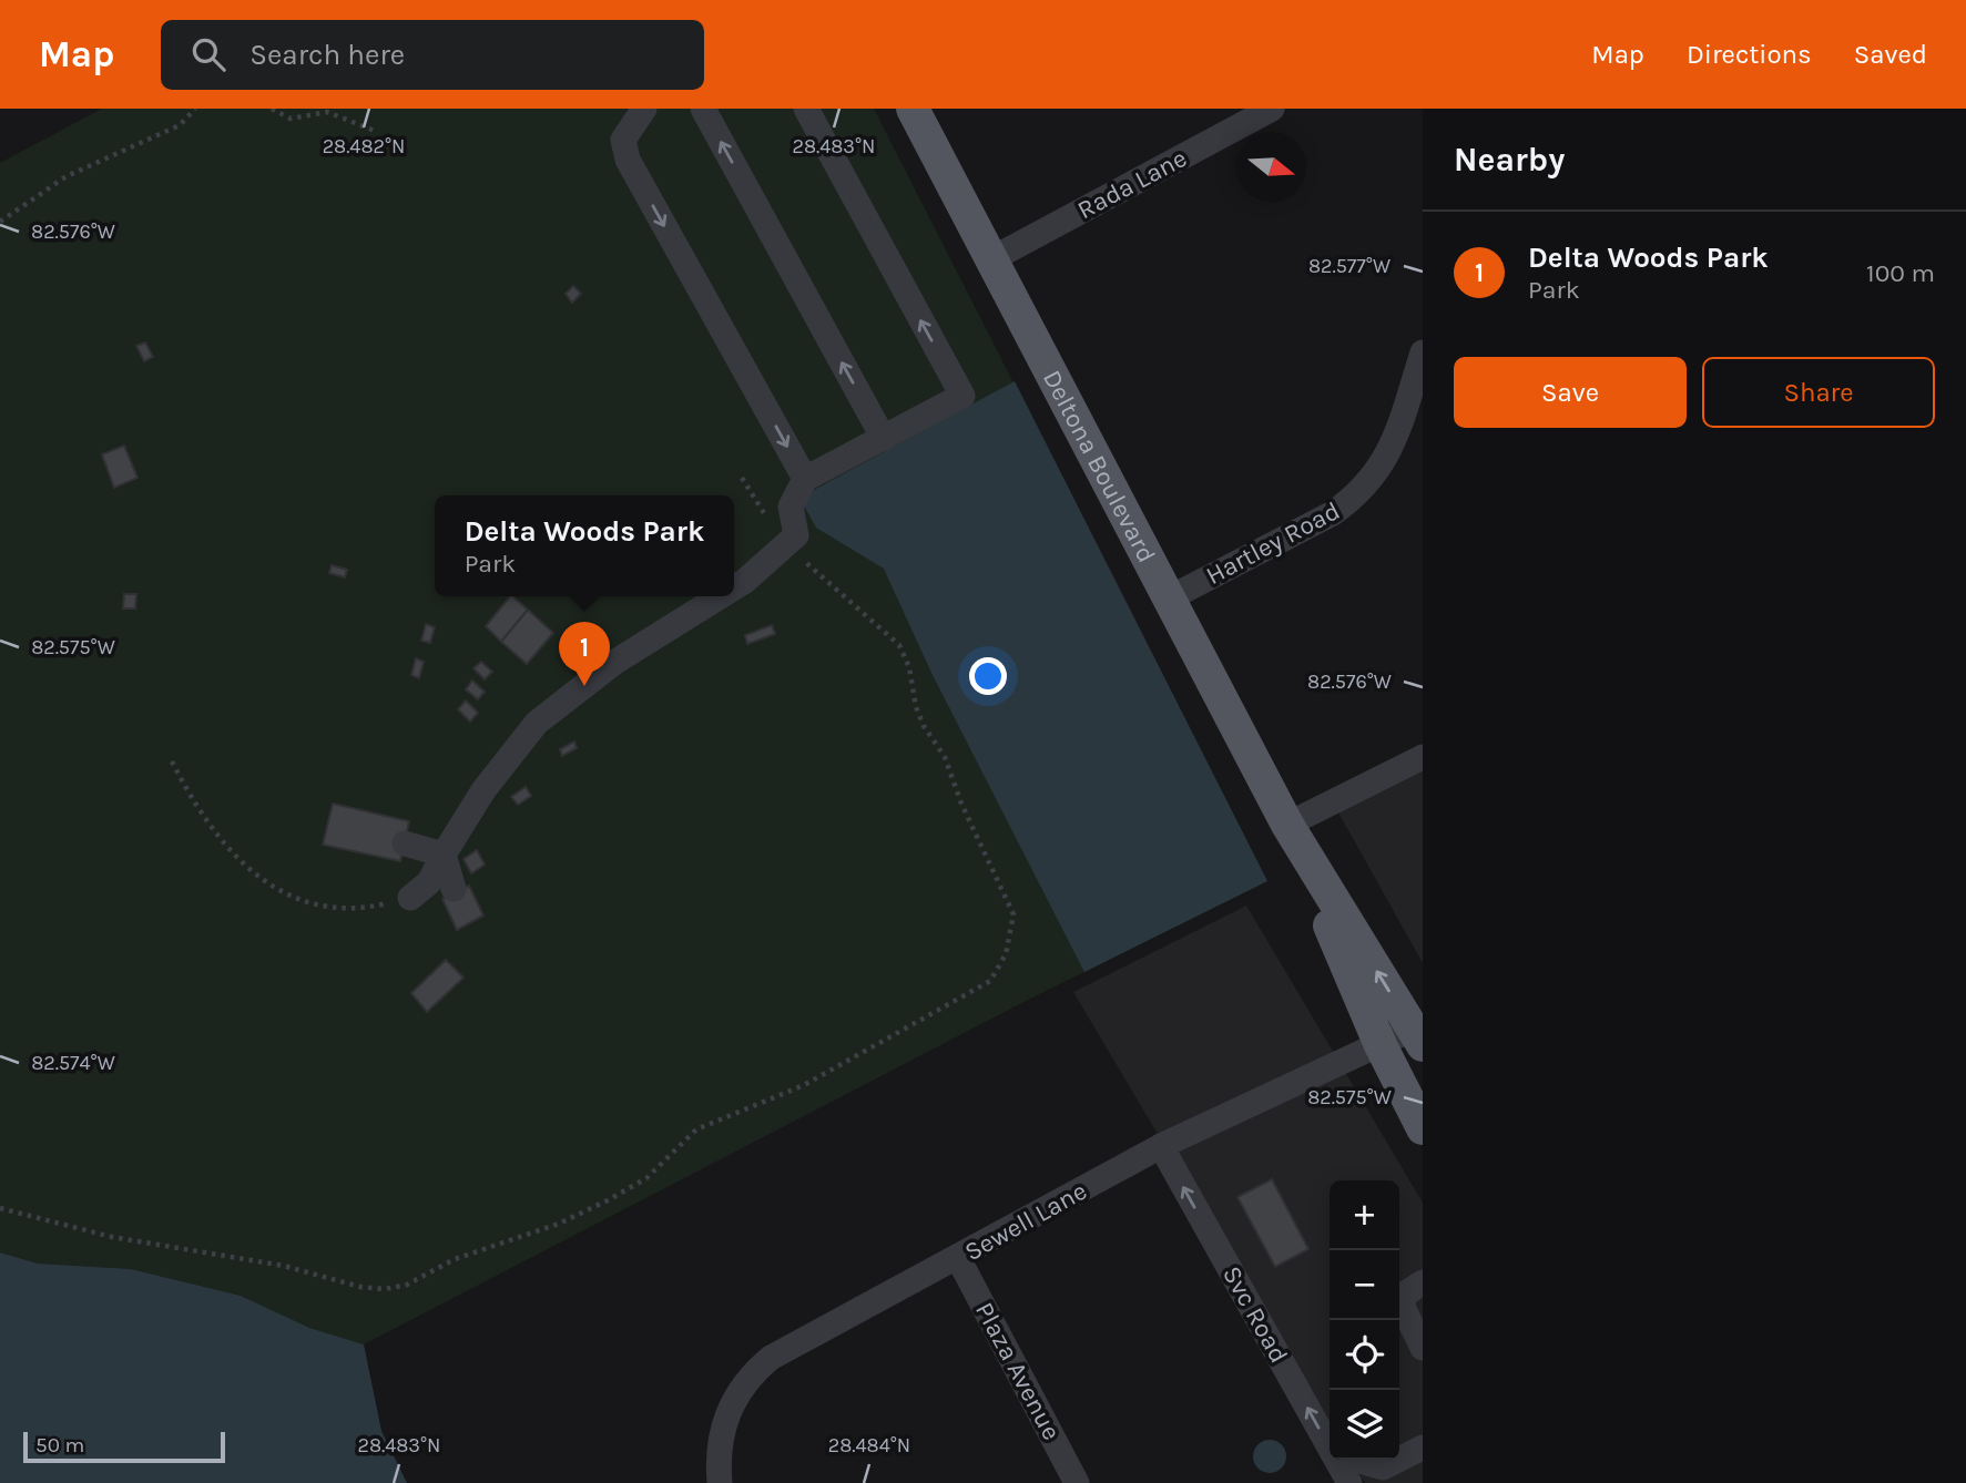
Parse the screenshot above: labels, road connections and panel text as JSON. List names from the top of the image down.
{
  "streets": {
    "main road": ["Deltona Boulevard"],
    "street": [
      "Rada Lane",
      "Hartley Road",
      "Sewell Lane",
      "Svc Road",
      "Plaza Avenue"
    ]
  },
  "crossings": [
    ["Rada Lane", "Deltona Boulevard"],
    ["Deltona Boulevard", "Hartley Road"],
    ["Deltona Boulevard", "Sewell Lane"],
    ["Sewell Lane", "Svc Road"],
    ["Sewell Lane", "Plaza Avenue"]
  ],
  "one_way": ["Svc Road"],
  "scale_bar": "50 m",
  "north": "right",
  "page": {
    "header": "Map",
    "search": "Search here",
    "nav": ["Map", "Directions", "Saved"],
    "heading": "Nearby",
    "list": [
      {
        "mark": "1",
        "name": "Delta Woods Park",
        "note": "Park",
        "value": "100 m"
      }
    ],
    "buttons": ["Save", "Share"],
    "popup": ["Delta Woods Park", "Park"],
    "pins": "1",
    "map_buttons": ["+", "−"],
    "scale": "50 m"
  },
  "coordinates": [
    "28.482°N",
    "28.483°N",
    "82.576°W",
    "82.577°W",
    "82.575°W",
    "82.574°W",
    "28.484°N"
  ]
}
